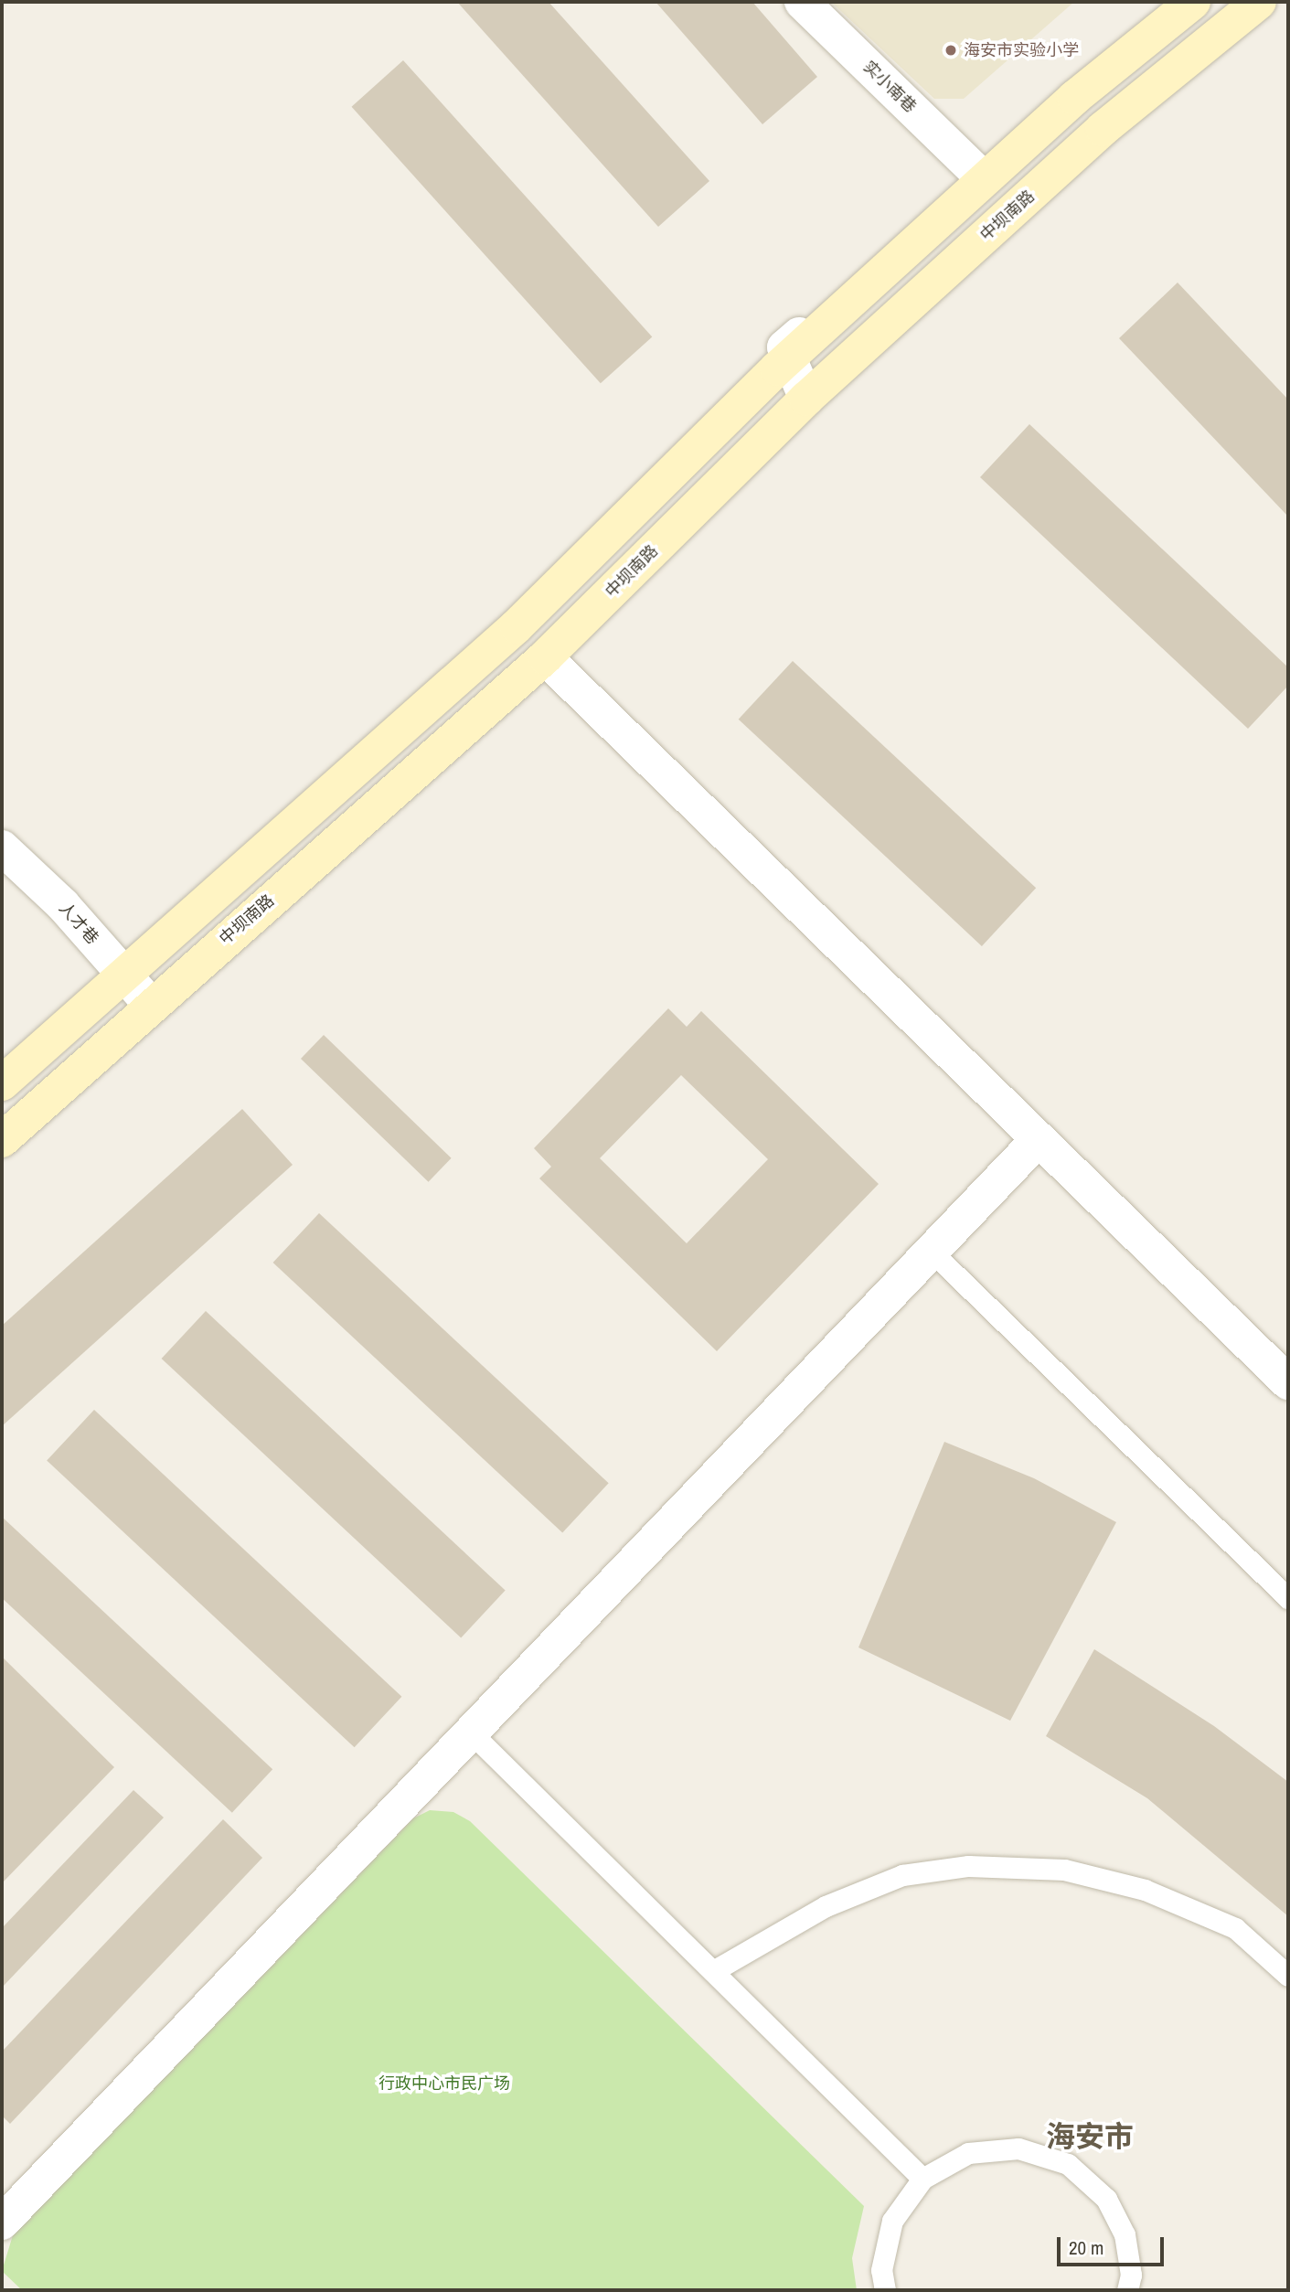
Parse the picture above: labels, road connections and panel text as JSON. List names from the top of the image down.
{
  "streets": {
    "main road": ["中坝南路"],
    "street": ["实小南巷", "人才巷"]
  },
  "crossings": [
    ["中坝南路", "人才巷"]
  ],
  "districts": ["海安市"],
  "parks": ["行政中心市民广场"],
  "places": ["海安市实验小学"],
  "scale_bar": "20 m"
}
